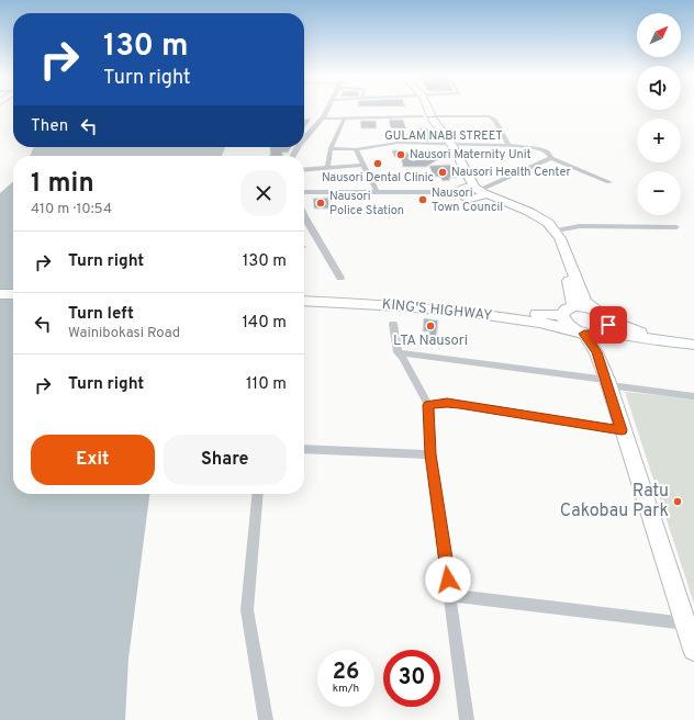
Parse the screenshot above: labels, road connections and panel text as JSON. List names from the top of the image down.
{
  "streets": {
    "highway": ["KING'S HIGHWAY"],
    "street": ["GULAM NABI STREET"]
  },
  "places": [
    "Nausori Maternity Unit",
    "Nausori Dental Clinic",
    "Nausori Health Center",
    "Nausori Town Council",
    "Nausori Police Station",
    "LTA Nausori",
    "Ratu Cakobau Park"
  ],
  "north": "top right",
  "page": {
    "map_buttons": ["+", "−"],
    "turn": ["130 m", "Turn right"],
    "then": "Then",
    "heading": ["1 min", "410 m · 10:54"],
    "list": [
      {
        "name": "Turn right",
        "value": "130 m"
      },
      {
        "name": "Turn left",
        "note": "Wainibokasi Road",
        "value": "140 m"
      },
      {
        "name": "Turn right",
        "value": "110 m"
      }
    ],
    "buttons": ["Exit", "Share"],
    "speed": "26 km/h",
    "limit": "30"
  }
}
